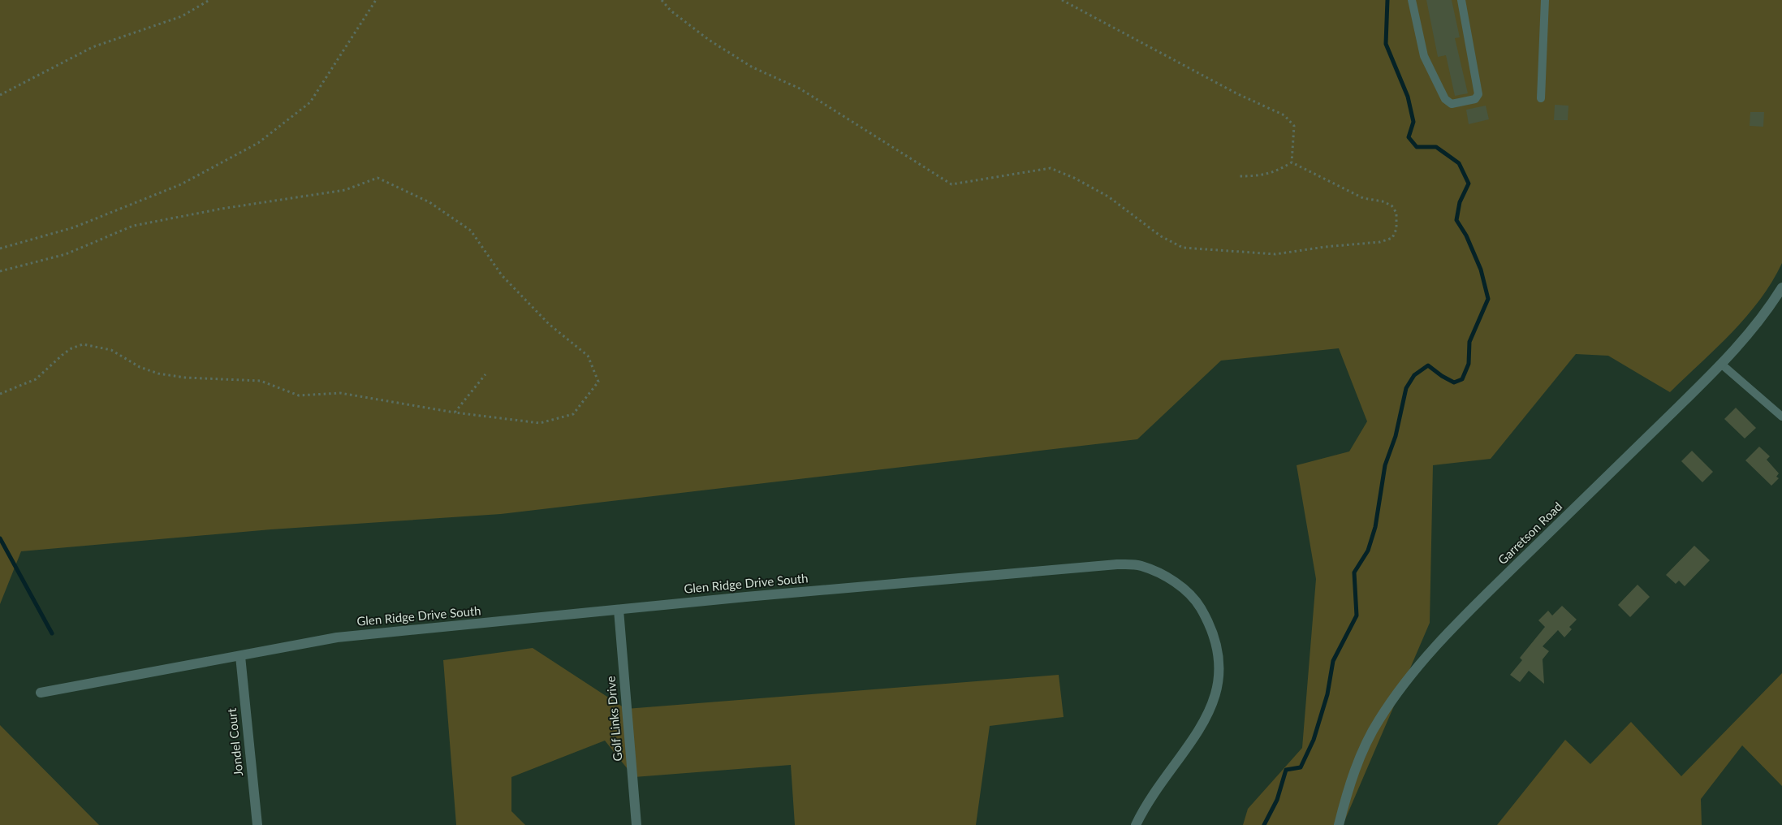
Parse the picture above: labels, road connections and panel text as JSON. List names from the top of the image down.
{
  "streets": {
    "street": [
      "Garretson Road",
      "Glen Ridge Drive South",
      "Golf Links Drive",
      "Jondel Court"
    ]
  },
  "crossings": [
    ["Glen Ridge Drive South", "Golf Links Drive"],
    ["Glen Ridge Drive South", "Jondel Court"]
  ]
}
